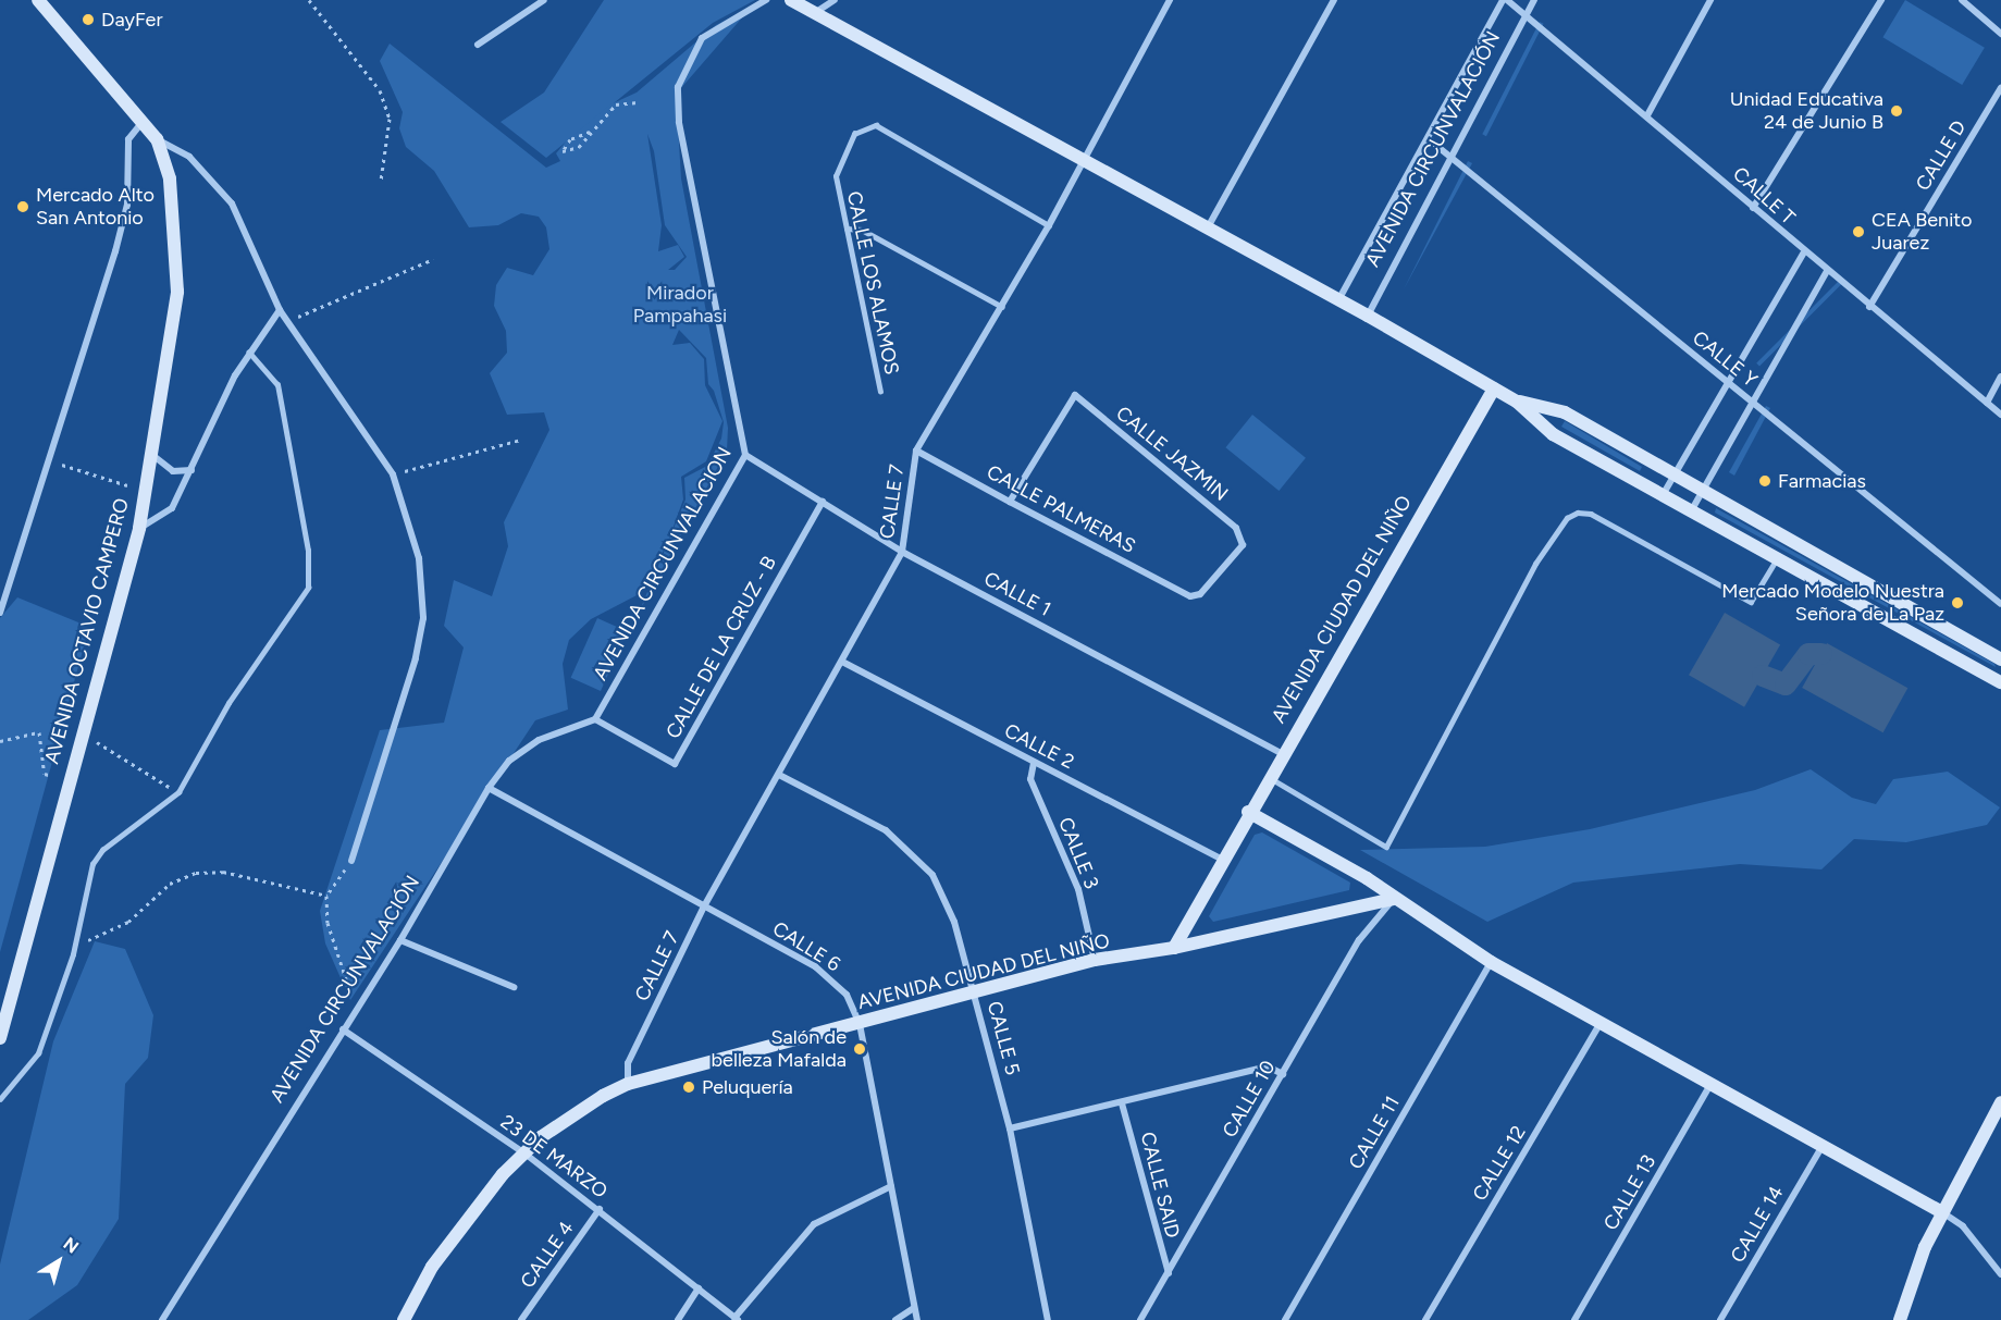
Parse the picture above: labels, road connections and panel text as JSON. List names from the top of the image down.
{
  "streets": {
    "main road": ["AVENIDA CIUDAD DEL NIÑO", "AVENIDA OCTAVIO CAMPERO"],
    "street": [
      "AVENIDA CIRCUNVALACIÓN",
      "CALLE D",
      "CALLE T",
      "CALLE Y",
      "CALLE JAZMIN",
      "CALLE 7",
      "CALLE PALMERAS",
      "AVENIDA CIRCUNVALACION",
      "CALLE 1",
      "CALLE DE LA CRUZ - B",
      "CALLE 2",
      "CALLE 3",
      "CALLE 6",
      "CALLE 5",
      "CALLE 10",
      "CALLE 11",
      "23 DE MARZO",
      "CALLE 12",
      "CALLE SAID",
      "CALLE 13",
      "CALLE 14",
      "CALLE 4"
    ],
    "lane": ["CALLE LOS ALAMOS"]
  },
  "crossings": [
    ["AVENIDA CIRCUNVALACIÓN", "CALLE T"],
    ["AVENIDA CIRCUNVALACIÓN", "CALLE Y"],
    ["AVENIDA CIRCUNVALACIÓN", "AVENIDA CIRCUNVALACION"],
    ["AVENIDA CIRCUNVALACIÓN", "CALLE DE LA CRUZ - B"],
    ["AVENIDA CIRCUNVALACIÓN", "CALLE 6"],
    ["AVENIDA CIRCUNVALACIÓN", "23 DE MARZO"],
    ["CALLE D", "CALLE T"],
    ["CALLE LOS ALAMOS", "CALLE 7"],
    ["CALLE JAZMIN", "CALLE PALMERAS"],
    ["CALLE 7", "CALLE PALMERAS"],
    ["CALLE 7", "CALLE 1"],
    ["CALLE 7", "AVENIDA CIUDAD DEL NIÑO"],
    ["CALLE 7", "CALLE 2"],
    ["CALLE 7", "CALLE 6"],
    ["CALLE 7", "CALLE 5"],
    ["AVENIDA CIRCUNVALACION", "CALLE 1"],
    ["AVENIDA CIRCUNVALACION", "CALLE DE LA CRUZ - B"],
    ["CALLE 1", "AVENIDA CIUDAD DEL NIÑO"],
    ["CALLE 1", "CALLE DE LA CRUZ - B"],
    ["AVENIDA CIUDAD DEL NIÑO", "CALLE 2"],
    ["AVENIDA CIUDAD DEL NIÑO", "CALLE 3"],
    ["AVENIDA CIUDAD DEL NIÑO", "CALLE 6"],
    ["AVENIDA CIUDAD DEL NIÑO", "CALLE 5"],
    ["AVENIDA CIUDAD DEL NIÑO", "23 DE MARZO"],
    ["CALLE 2", "CALLE 3"],
    ["CALLE 10", "CALLE SAID"],
    ["23 DE MARZO", "CALLE 4"]
  ],
  "parks": ["Mirador Pampahasi"],
  "places": [
    "DayFer",
    "Unidad Educativa 24 de Junio B",
    "Mercado Alto San Antonio",
    "CEA Benito Juarez",
    "Farmacias",
    "Mercado Modelo Nuestra Señora de La Paz",
    "Salón de belleza Mafalda",
    "Peluquería"
  ],
  "north": "top right"
}
